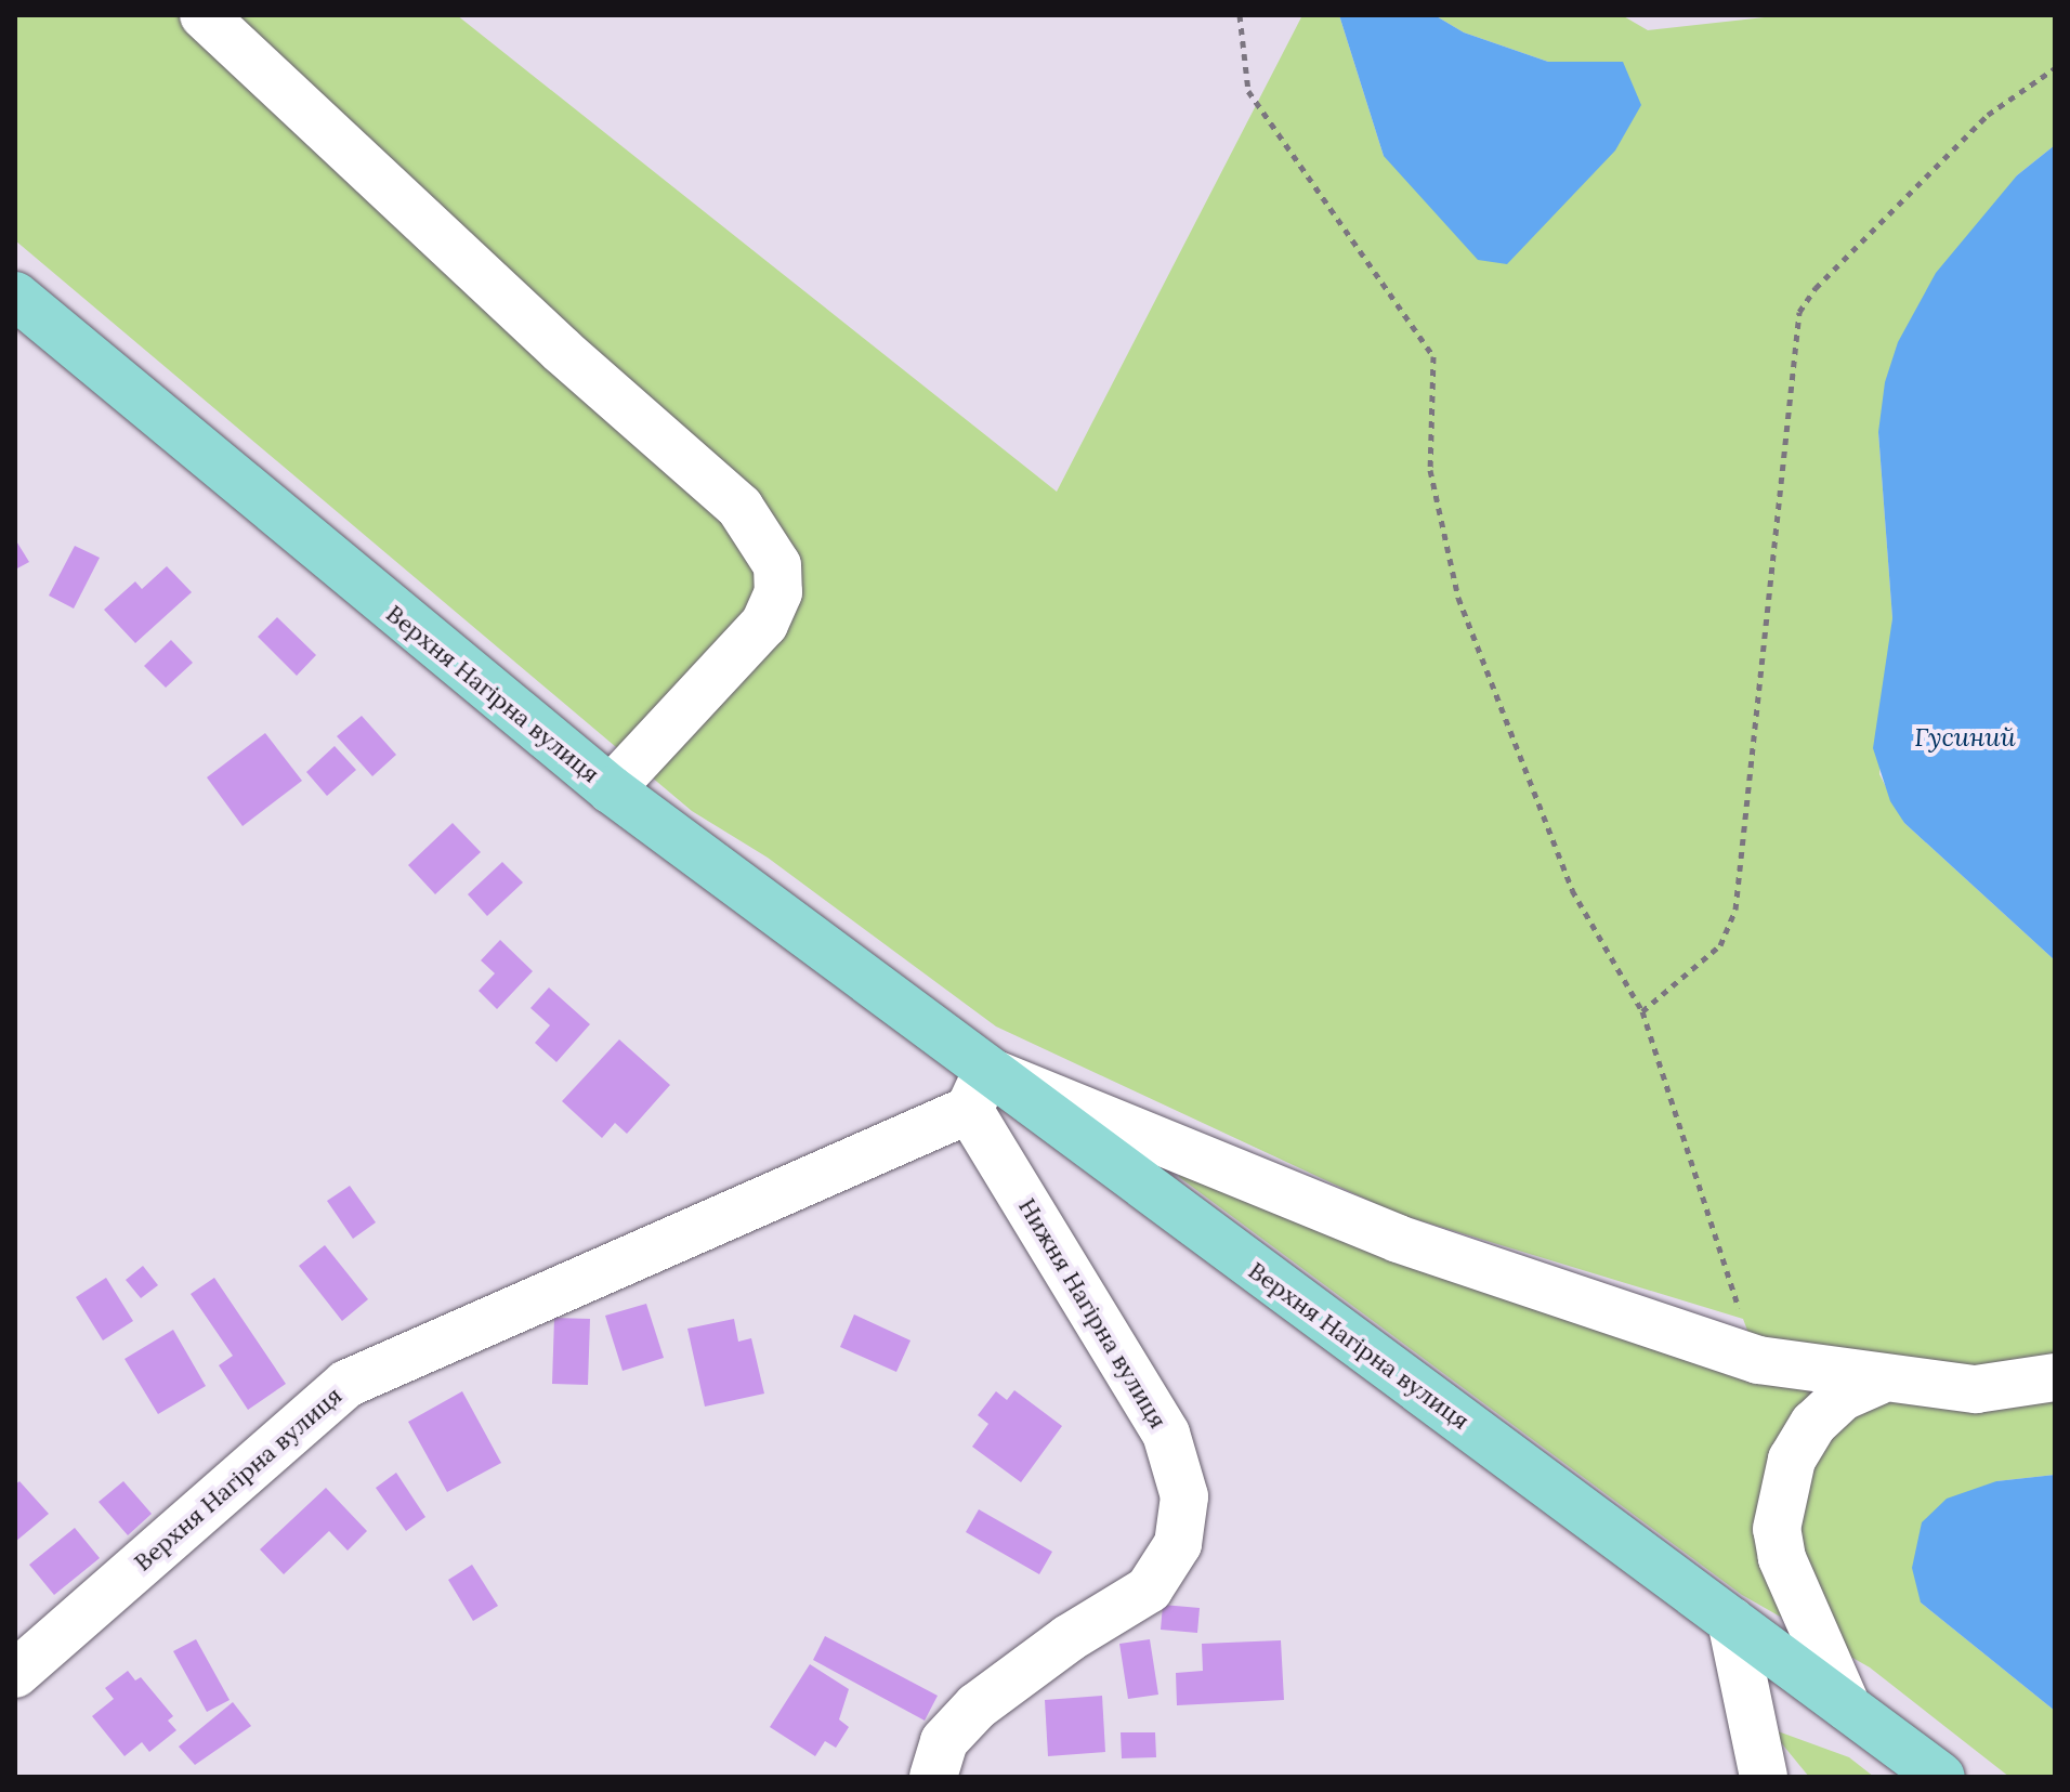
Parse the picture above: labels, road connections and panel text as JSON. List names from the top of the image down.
{
  "streets": {
    "main road": ["Верхня Нагірна вулиця"],
    "street": ["Нижня Нагірна вулиця"]
  },
  "crossings": [
    ["Верхня Нагірна вулиця", "Нижня Нагірна вулиця"]
  ],
  "water": ["Гусиний"]
}
